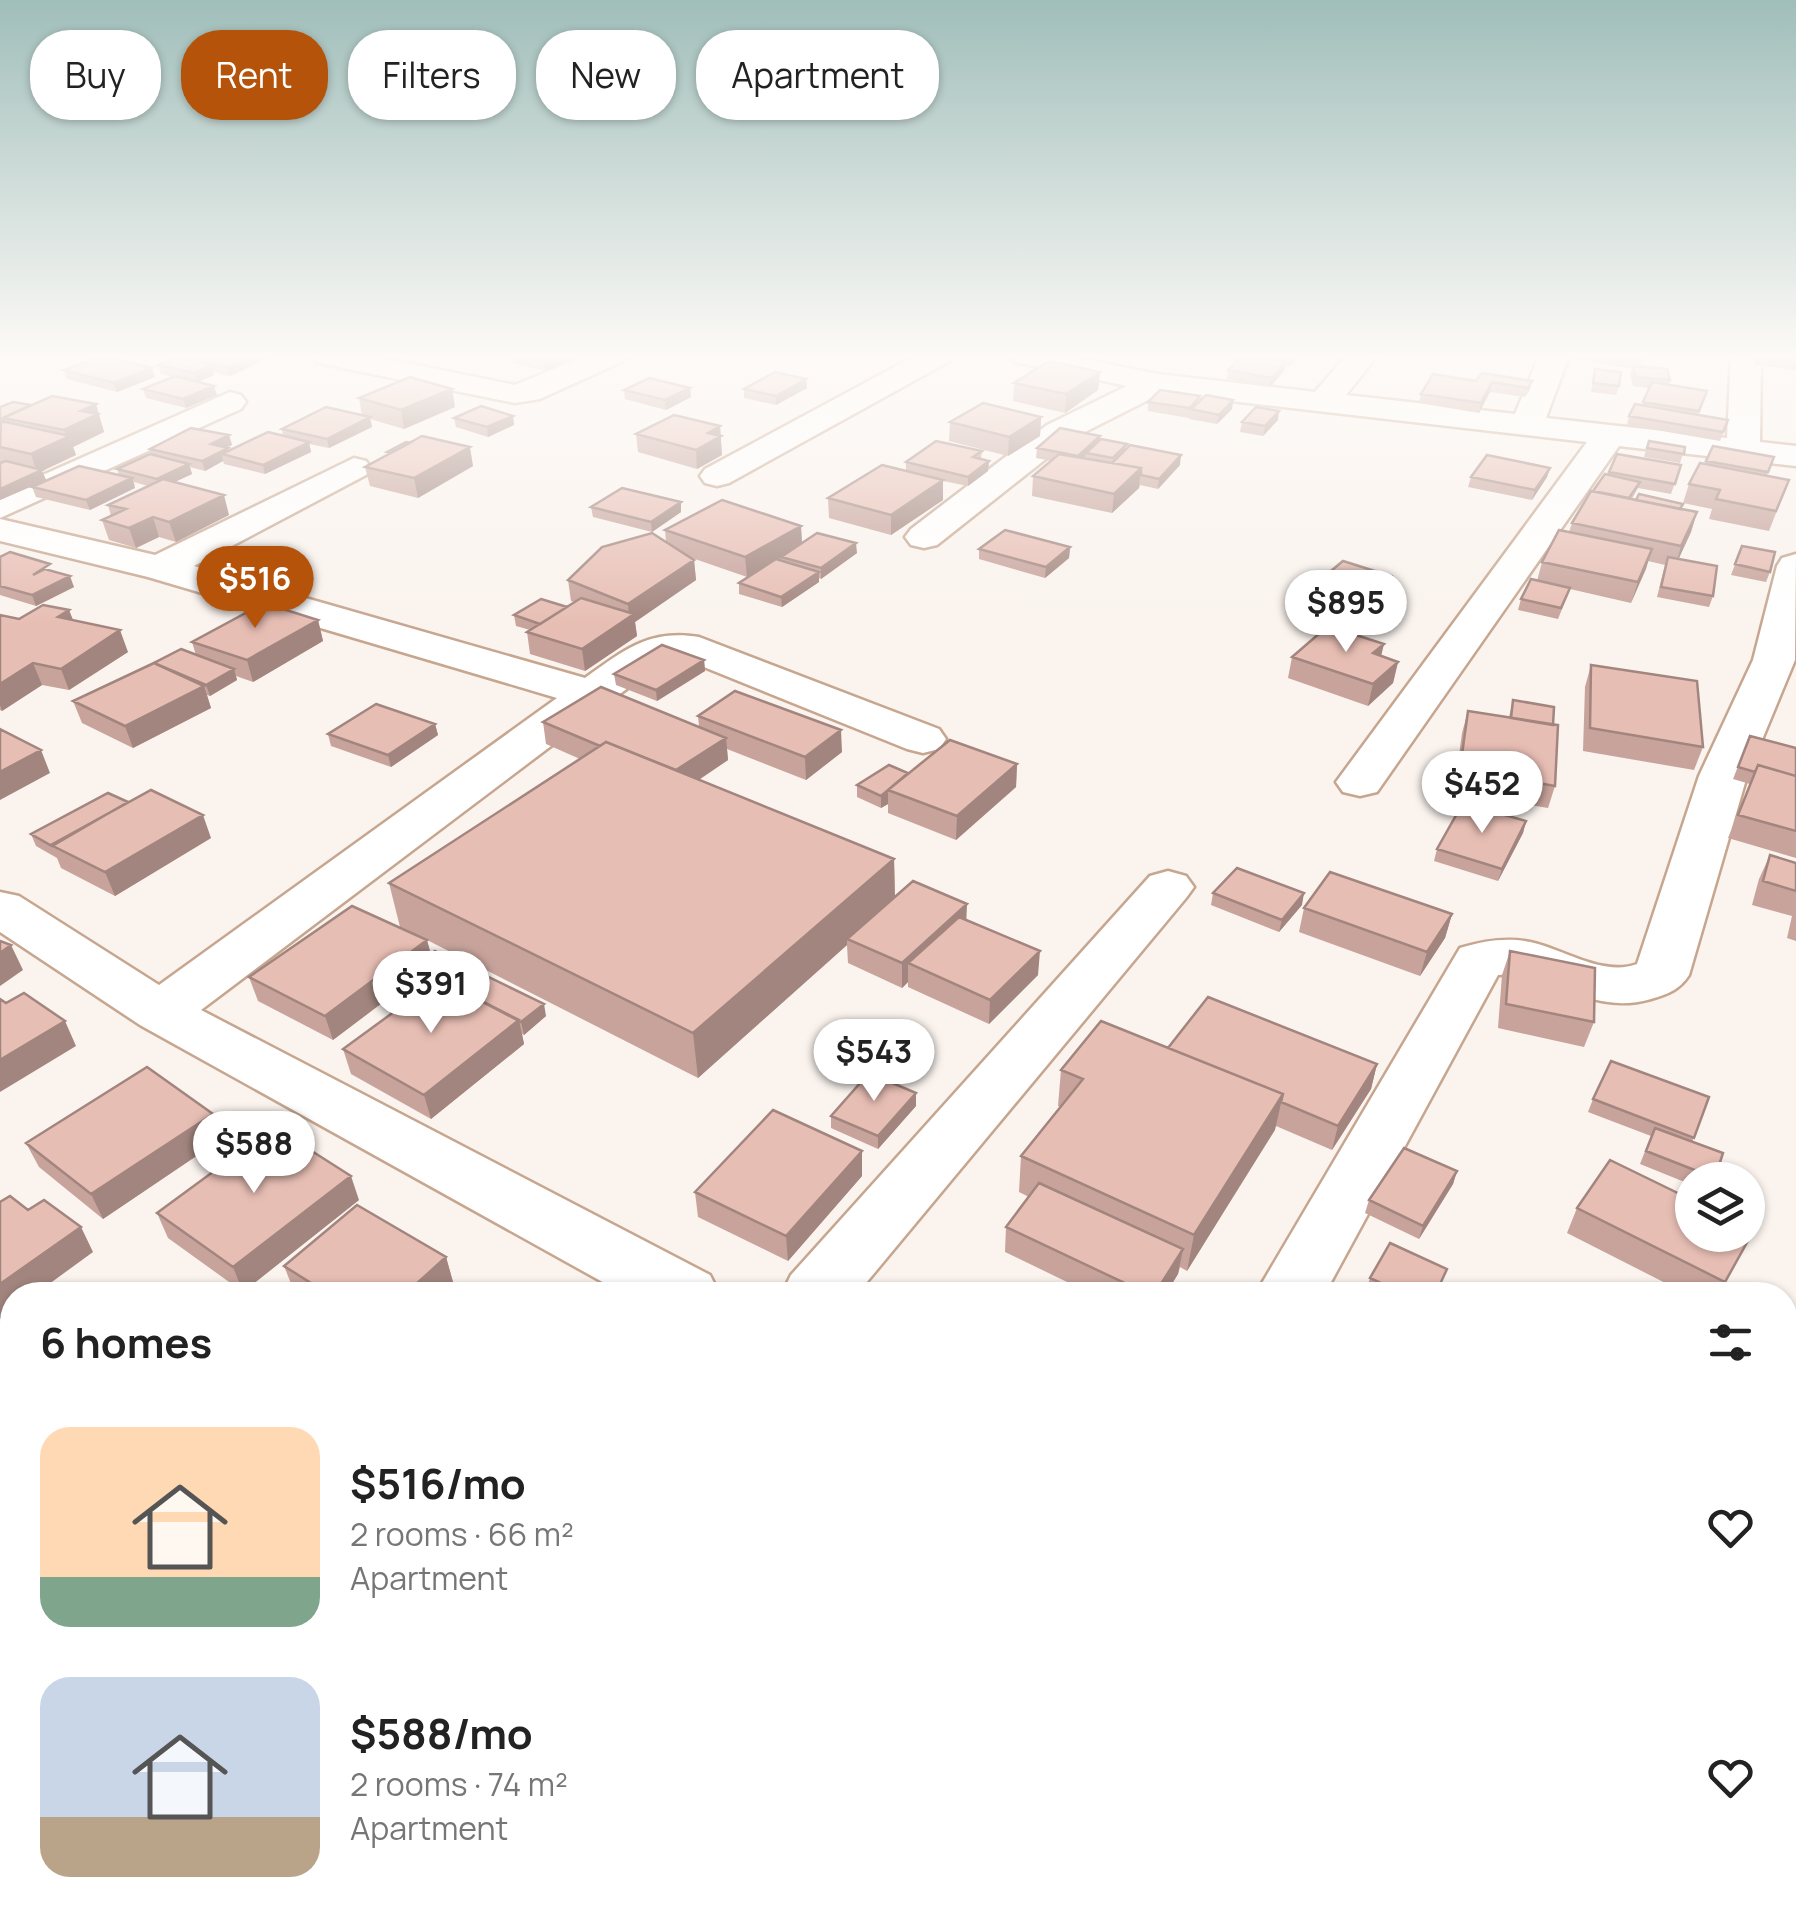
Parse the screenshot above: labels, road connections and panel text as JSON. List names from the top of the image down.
{
  "page": {
    "chip": [
      "Buy",
      "Rent",
      "Filters",
      "New",
      "Apartment"
    ],
    "price": [
      "$516",
      "$895",
      "$452",
      "$391",
      "$543",
      "$588"
    ],
    "heading": "6 homes",
    "list": [
      {
        "name": "$516/mo",
        "note": "2 rooms · 66 m² · Apartment"
      },
      {
        "name": "$588/mo",
        "note": "2 rooms · 74 m² · Apartment"
      }
    ]
  }
}
